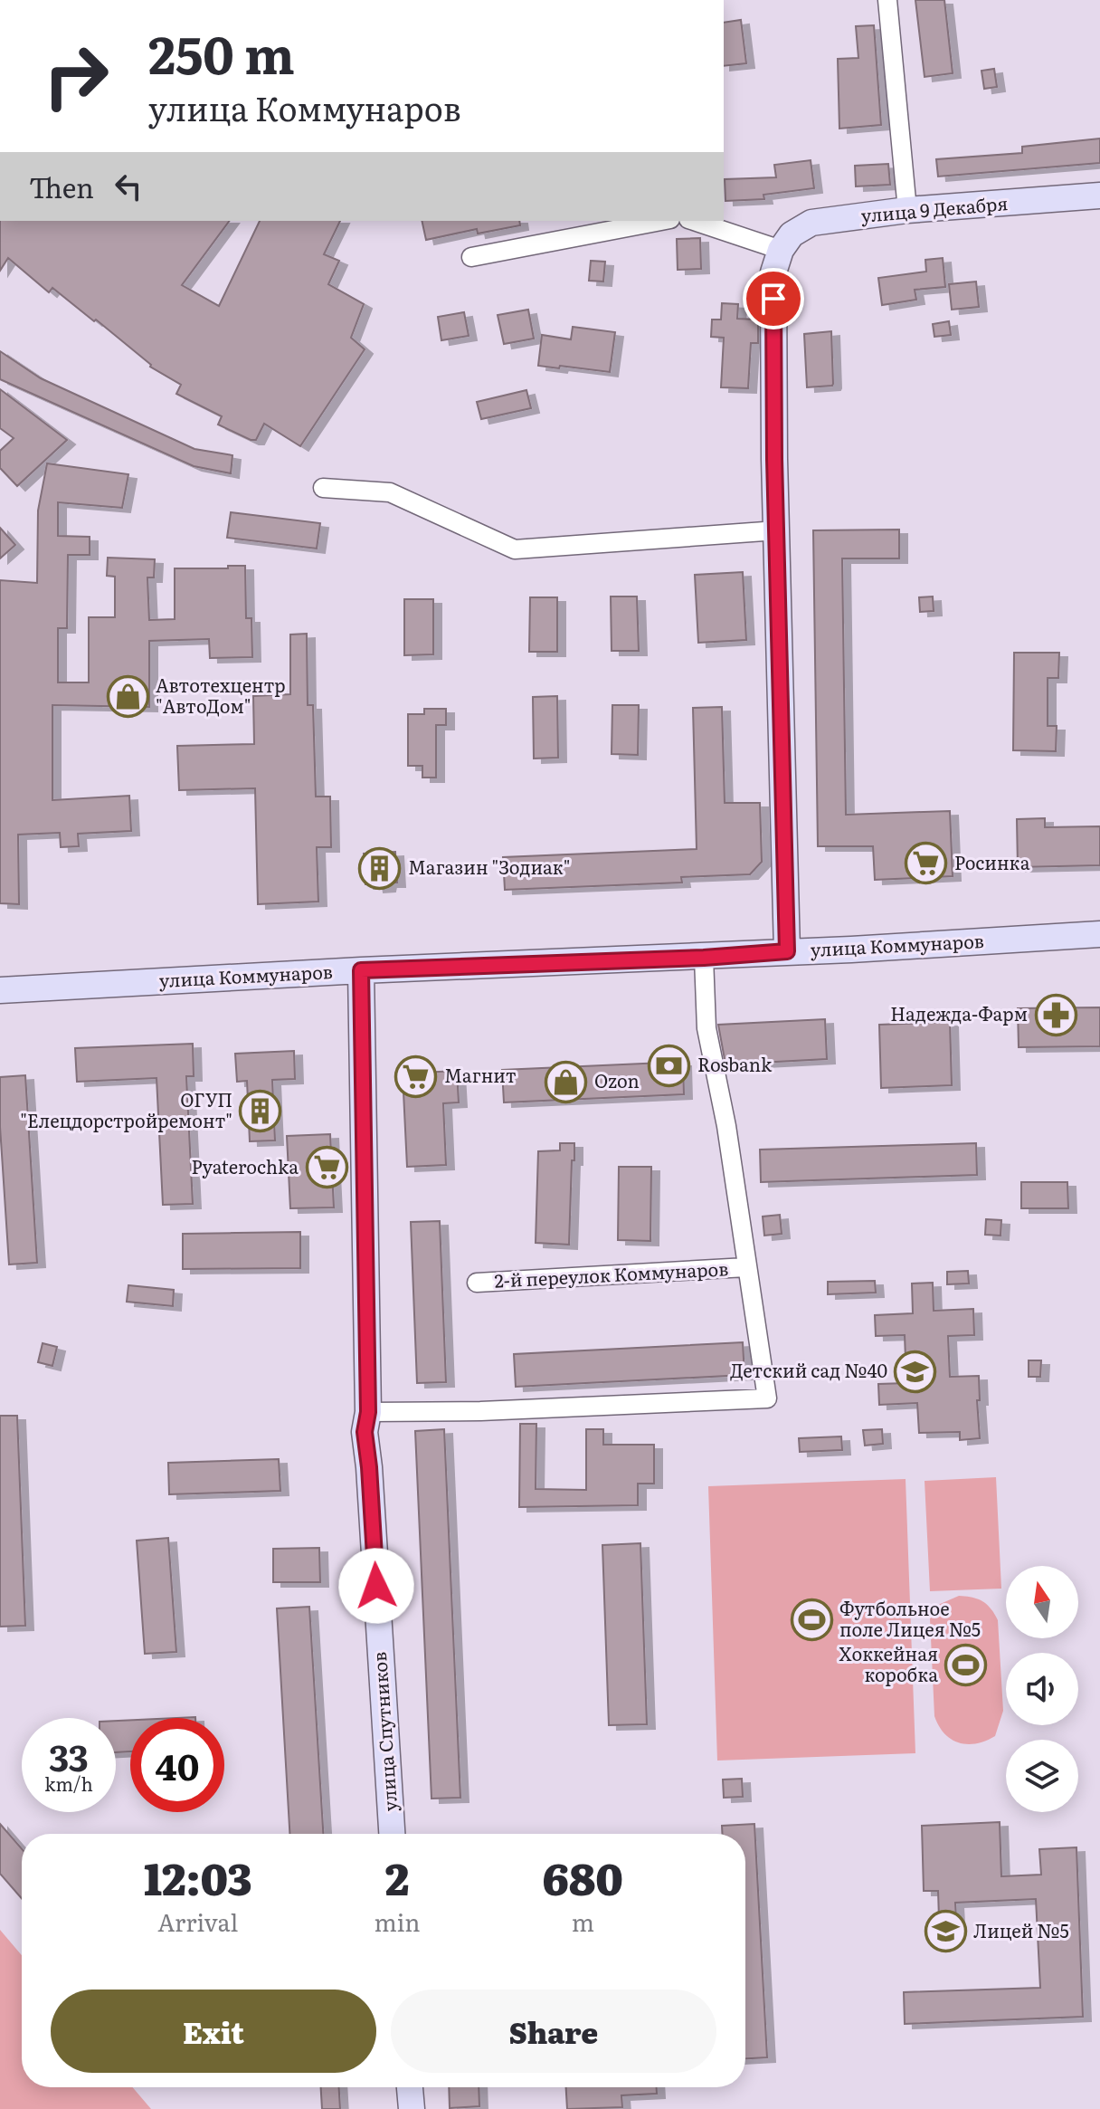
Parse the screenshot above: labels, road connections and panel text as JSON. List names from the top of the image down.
{
  "streets": {
    "street": [
      "улица 9 Декабря",
      "улица Коммунаров",
      "2-й переулок Коммунаров",
      "улица Спутников"
    ]
  },
  "crossings": [
    ["улица Коммунаров", "улица Спутников"]
  ],
  "places": {
    "shop": ["Автотехцентр \"АвтоДом\"", "Ozon"],
    "supermarket": ["Росинка", "Магнит", "Pyaterochka"],
    "building": ["Магазин \"Зодиак\"", "ОГУП \"Елецдорстройремонт\""],
    "pharmacy": ["Надежда-Фарм"],
    "bank": ["Rosbank"],
    "school or university": ["Детский сад №40", "Лицей №5"],
    "sports": ["Футбольное поле Лицея №5", "Хоккейная коробка"]
  },
  "north": "top",
  "page": {
    "turn": ["250 m", "улица Коммунаров"],
    "then": "Then",
    "speed": "33 km/h",
    "limit": "40",
    "eta": [
      "12:03",
      "Arrival",
      "2",
      "min",
      "680",
      "m"
    ],
    "buttons": ["Exit", "Share"]
  }
}
